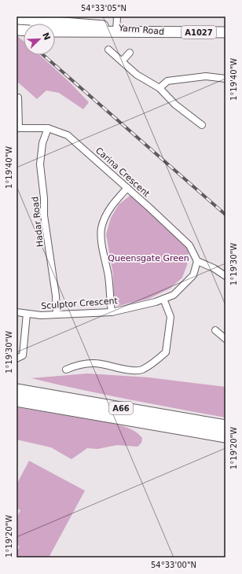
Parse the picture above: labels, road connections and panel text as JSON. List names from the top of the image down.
{
  "streets": {
    "highway": ["A66"],
    "main road": ["Yarm Road", "A1027"],
    "street": ["Carina Crescent", "Hadar Road", "Sculptor Crescent"]
  },
  "crossings": [
    ["Carina Crescent", "Hadar Road"],
    ["Carina Crescent", "Sculptor Crescent"],
    ["Hadar Road", "Sculptor Crescent"]
  ],
  "parks": ["Queensgate Green"],
  "north": "top right",
  "coordinates": [
    "54°33'05\"N",
    "1°19'40\"W",
    "1°19'30\"W",
    "1°19'20\"W",
    "54°33'00\"N"
  ]
}
